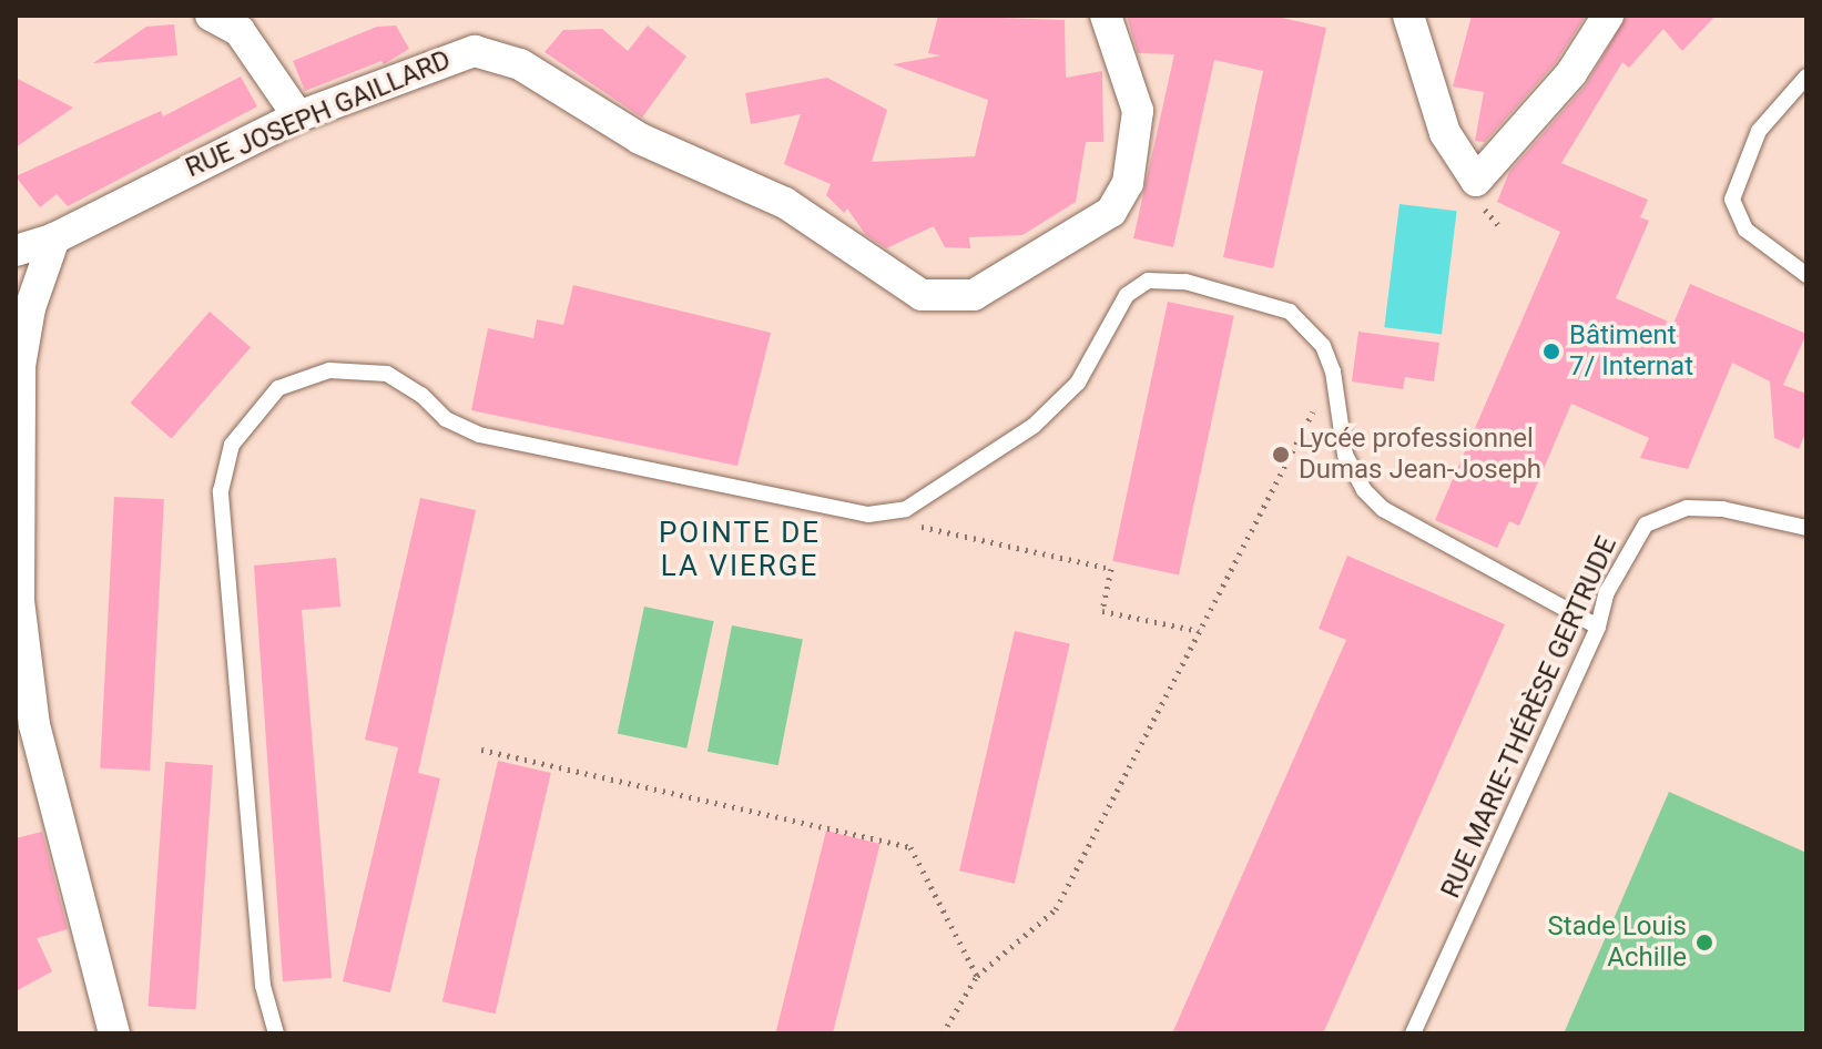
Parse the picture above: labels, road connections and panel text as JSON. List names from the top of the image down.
{
  "streets": {
    "street": ["RUE JOSEPH GAILLARD"],
    "lane": ["RUE MARIE-THÉRÈSE GERTRUDE"]
  },
  "districts": ["POINTE DE LA VIERGE"],
  "places": ["Bâtiment 7/ Internat", "Lycée professionnel Dumas Jean-Joseph", "Stade Louis Achille"]
}
